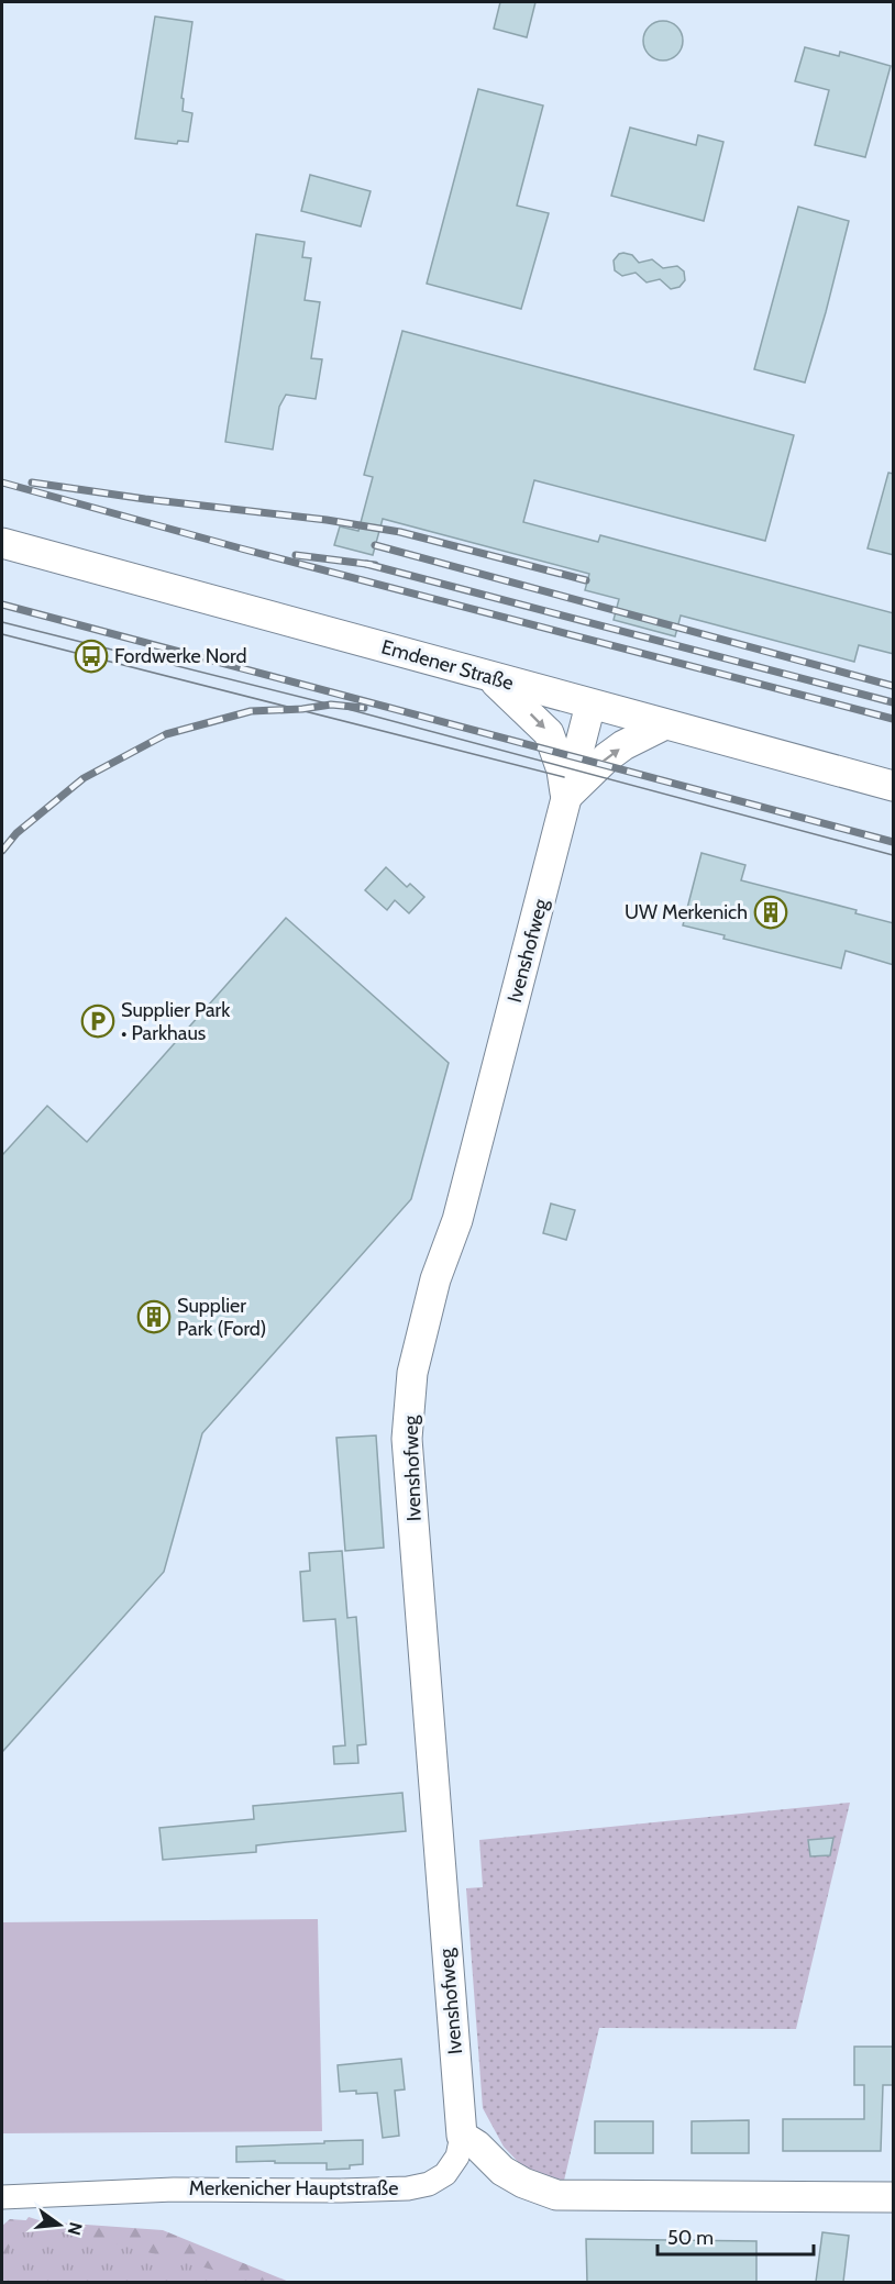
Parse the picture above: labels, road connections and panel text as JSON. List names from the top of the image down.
{
  "streets": {
    "street": ["Emdener Straße", "Ivenshofweg", "Merkenicher Hauptstraße"]
  },
  "crossings": [
    ["Emdener Straße", "Ivenshofweg"],
    ["Ivenshofweg", "Merkenicher Hauptstraße"]
  ],
  "places": {
    "bus stop": ["Fordwerke Nord"],
    "building": ["UW Merkenich", "Supplier Park (Ford)"],
    "parking": ["Supplier Park • Parkhaus"]
  },
  "scale_bar": "50 m",
  "north": "right"
}
